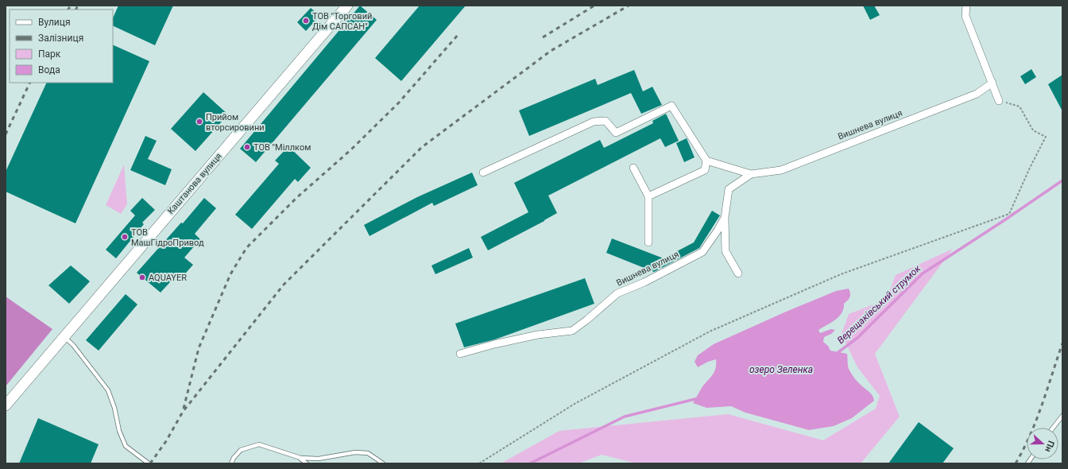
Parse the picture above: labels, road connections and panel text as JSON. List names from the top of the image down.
{
  "streets": {
    "street": ["Вишнева вулиця", "Каштанова вулиця"]
  },
  "water": ["Верещаківський струмок", "озеро Зеленка"],
  "places": [
    "ТОВ \"Торговий Дім САПСАН\"",
    "Прийом вторсировини",
    "ТОВ \"Міллком",
    "ТОВ МашГідроПривод",
    "AQUAYER"
  ],
  "legend": [
    "Вулиця",
    "Залізниця",
    "Парк",
    "Вода"
  ],
  "north": "right"
}
